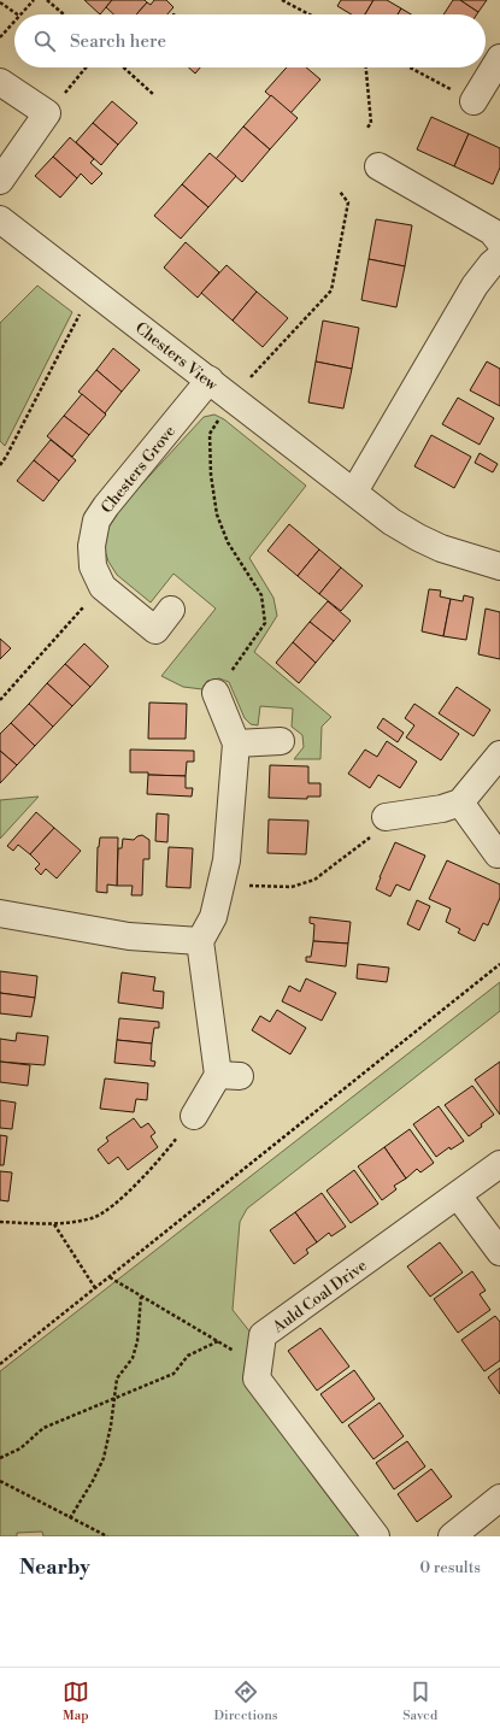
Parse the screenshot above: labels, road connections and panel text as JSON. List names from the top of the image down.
{
  "streets": {
    "street": ["Chesters View", "Chesters Grove", "Auld Coal Drive"]
  },
  "crossings": [
    ["Chesters View", "Chesters Grove"]
  ],
  "page": {
    "search": "Search here",
    "heading": ["Nearby", "0 results"],
    "nav": ["Map", "Directions", "Saved"]
  }
}
